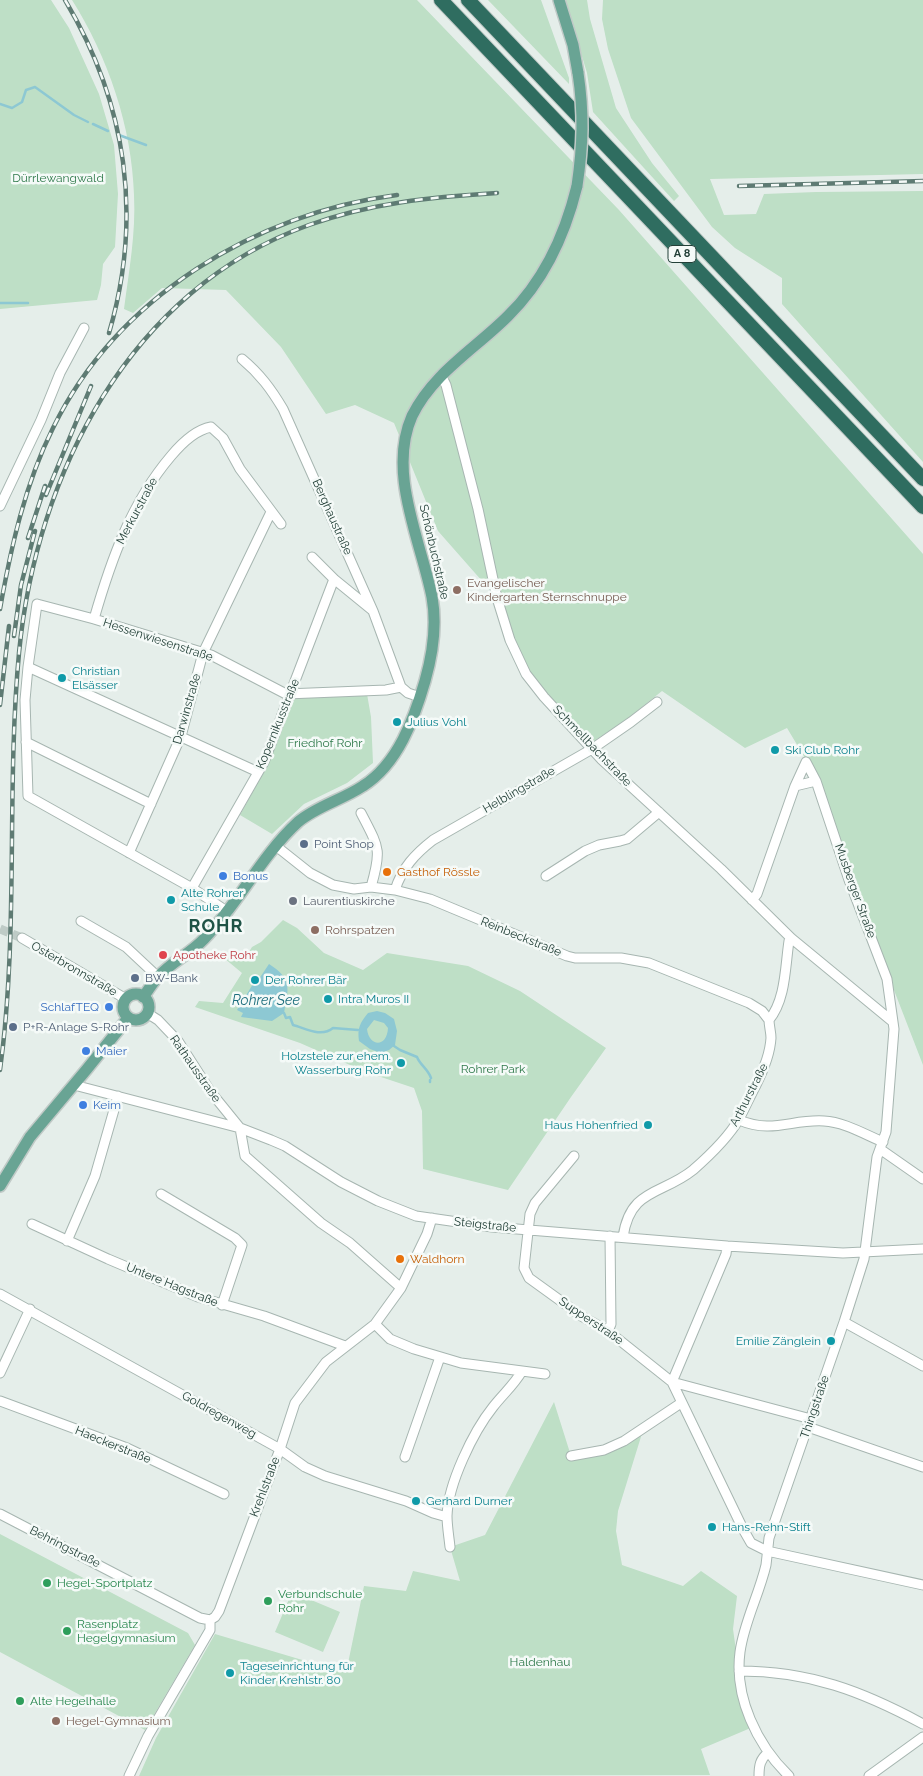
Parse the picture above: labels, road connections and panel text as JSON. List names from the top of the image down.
{
  "streets": {
    "highway": ["A 8"],
    "main road": ["Schönbuchstraße"],
    "street": [
      "Merkurstraße",
      "Berghaustraße",
      "Hessenwiesenstraße",
      "Darwinstraße",
      "Kopernikusstraße",
      "Schmellbachstraße",
      "Helblingstraße",
      "Musberger Straße",
      "Reinbeckstraße",
      "Osterbronnstraße",
      "Rathausstraße",
      "Arthurstraße",
      "Steigstraße",
      "Untere Hagstraße",
      "Supperstraße",
      "Thingstraße",
      "Goldregenweg",
      "Haeckerstraße",
      "Krehlstraße",
      "Behringstraße"
    ]
  },
  "crossings": [
    ["Merkurstraße", "Hessenwiesenstraße"],
    ["Merkurstraße", "Darwinstraße"],
    ["Berghaustraße", "Hessenwiesenstraße"],
    ["Schönbuchstraße", "Schmellbachstraße"],
    ["Schönbuchstraße", "Reinbeckstraße"],
    ["Schönbuchstraße", "Osterbronnstraße"],
    ["Schönbuchstraße", "Rathausstraße"],
    ["Hessenwiesenstraße", "Darwinstraße"],
    ["Hessenwiesenstraße", "Kopernikusstraße"],
    ["Schmellbachstraße", "Helblingstraße"],
    ["Schmellbachstraße", "Musberger Straße"],
    ["Schmellbachstraße", "Arthurstraße"],
    ["Schmellbachstraße", "Thingstraße"],
    ["Helblingstraße", "Reinbeckstraße"],
    ["Musberger Straße", "Thingstraße"],
    ["Reinbeckstraße", "Arthurstraße"],
    ["Osterbronnstraße", "Rathausstraße"],
    ["Rathausstraße", "Steigstraße"],
    ["Arthurstraße", "Steigstraße"],
    ["Steigstraße", "Supperstraße"],
    ["Steigstraße", "Thingstraße"],
    ["Steigstraße", "Krehlstraße"],
    ["Untere Hagstraße", "Krehlstraße"],
    ["Supperstraße", "Thingstraße"],
    ["Goldregenweg", "Krehlstraße"],
    ["Krehlstraße", "Behringstraße"]
  ],
  "districts": ["ROHR"],
  "water": ["Rohrer See"],
  "parks": [
    "Dürrlewangwald",
    "Friedhof Rohr",
    "Rohrer Park",
    "Haldenhau"
  ],
  "places": [
    "Evangelischer Kindergarten Sternschnuppe",
    "Christian Elsässer",
    "Julius Vohl",
    "Ski Club Rohr",
    "Point Shop",
    "Gasthof Rössle",
    "Bonus",
    "Alte Rohrer Schule",
    "Laurentiuskirche",
    "Rohrspatzen",
    "Apotheke Rohr",
    "BW-Bank",
    "Der Rohrer Bär",
    "Intra Muros II",
    "SchlafTEQ",
    "P+R-Anlage S-Rohr",
    "Maier",
    "Holzstele zur ehem. Wasserburg Rohr",
    "Keim",
    "Haus Hohenfried",
    "Waldhorn",
    "Emilie Zänglein",
    "Gerhard Durner",
    "Hans-Rehn-Stift",
    "Hegel-Sportplatz",
    "Verbundschule Rohr",
    "Rasenplatz Hegelgymnasium",
    "Tageseinrichtung für Kinder Krehlstr. 80",
    "Alte Hegelhalle",
    "Hegel-Gymnasium"
  ]
}
